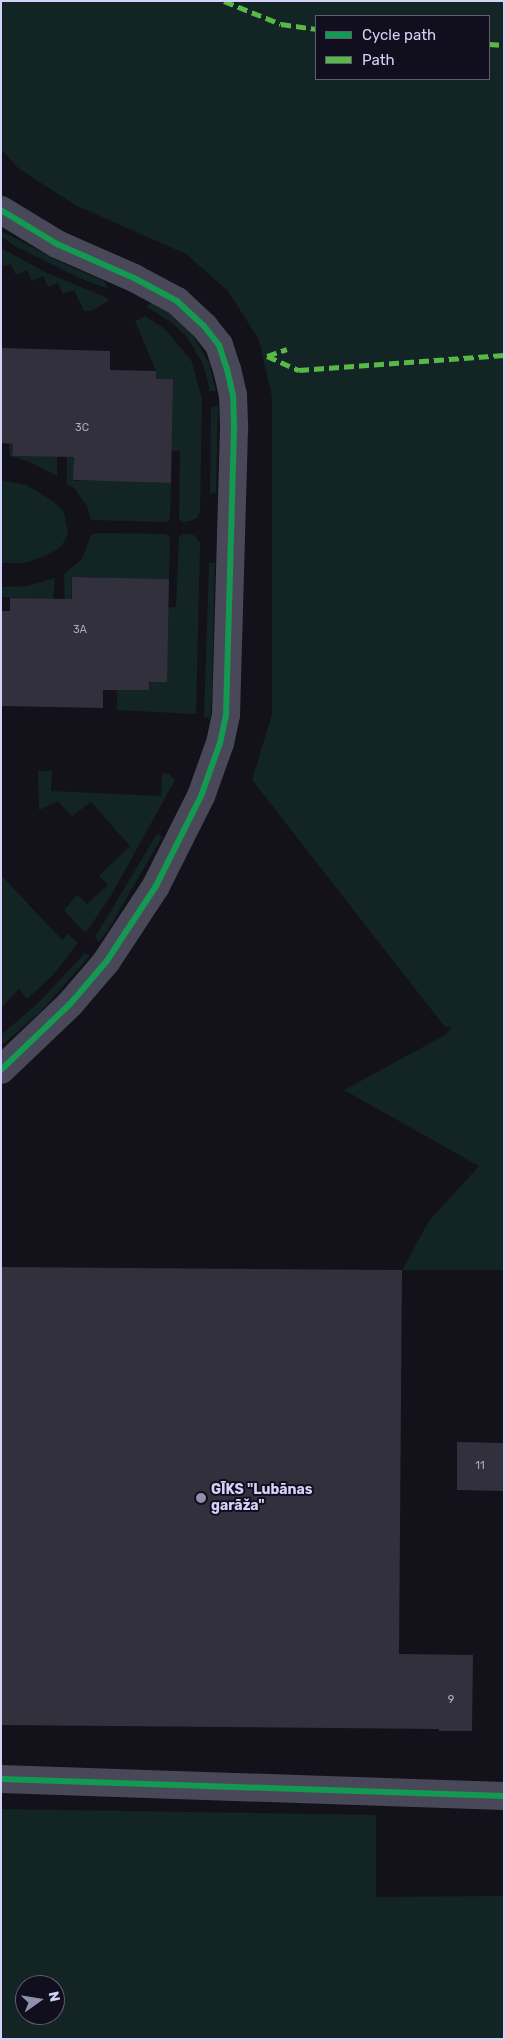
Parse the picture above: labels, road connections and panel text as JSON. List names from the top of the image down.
{
  "places": ["GĪKS \"Lubānas garāža\""],
  "house_numbers": [
    "3C",
    "3A",
    "11",
    "9"
  ],
  "legend": ["Cycle path", "Path"],
  "north": "right"
}
